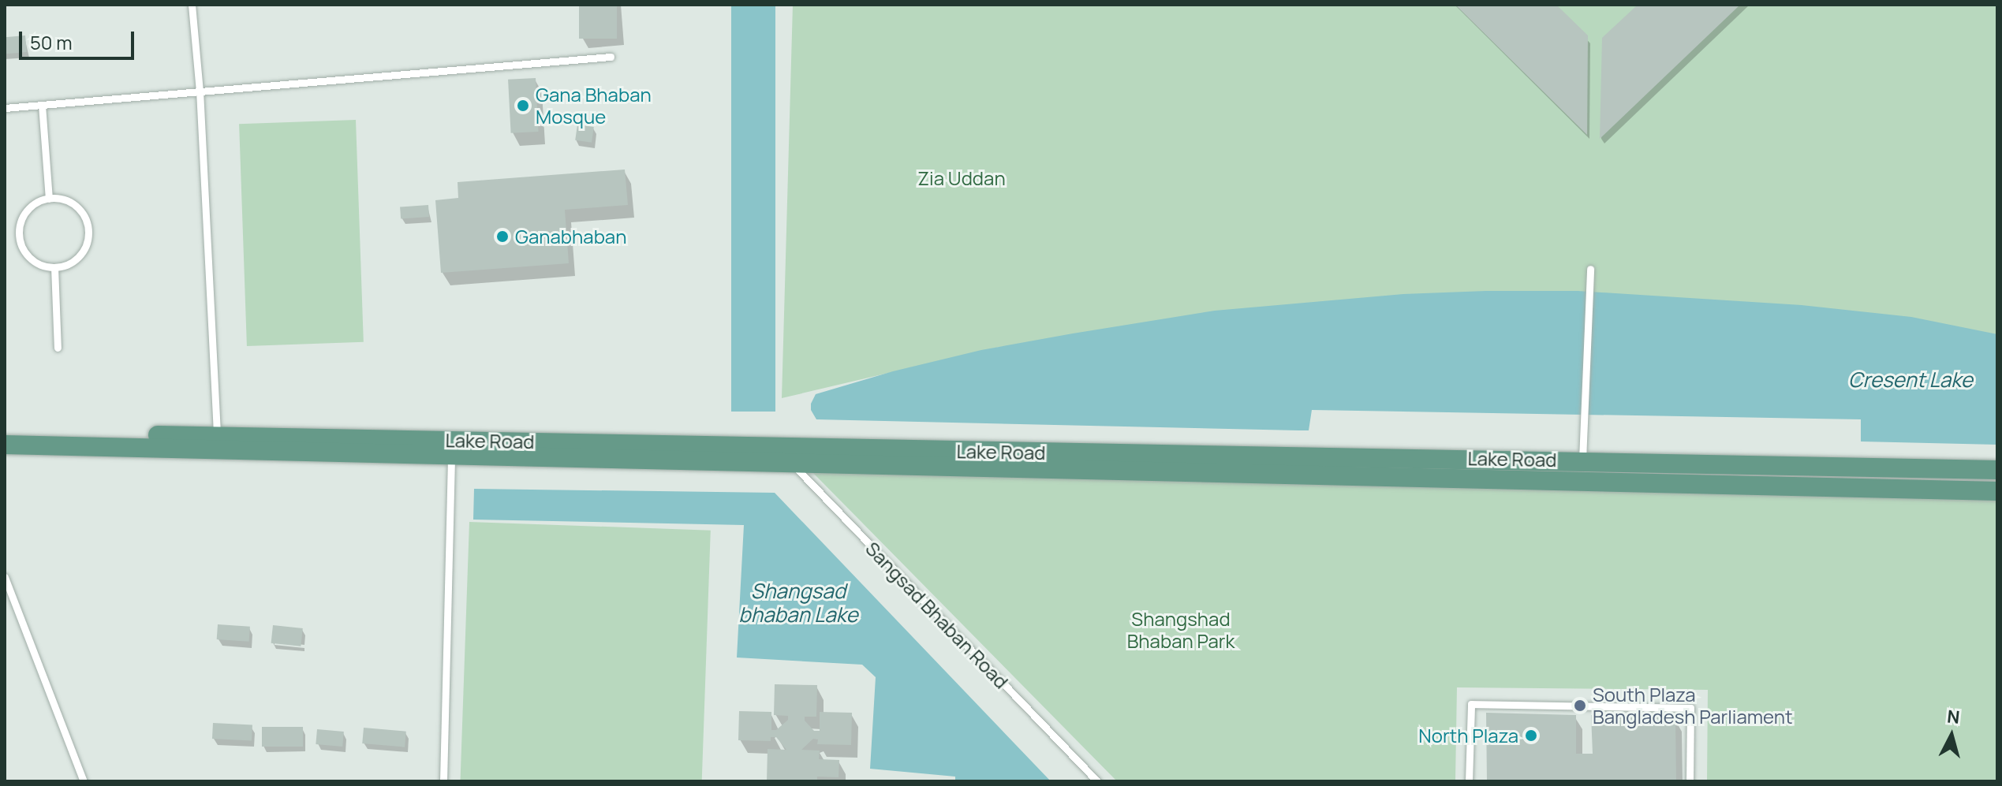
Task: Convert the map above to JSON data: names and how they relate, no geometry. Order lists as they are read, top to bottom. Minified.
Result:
{"streets":{"main road":["Lake Road"],"lane":["Sangsad Bhaban Road"]},"crossings":[["Lake Road","Sangsad Bhaban Road"]],"water":["Cresent Lake","Shangsad bhaban Lake"],"parks":["Zia Uddan","Shangshad Bhaban Park"],"places":["Gana Bhaban Mosque","Ganabhaban","South Plaza Bangladesh Parliament","North Plaza"],"scale_bar":"50 m","north":"top"}
